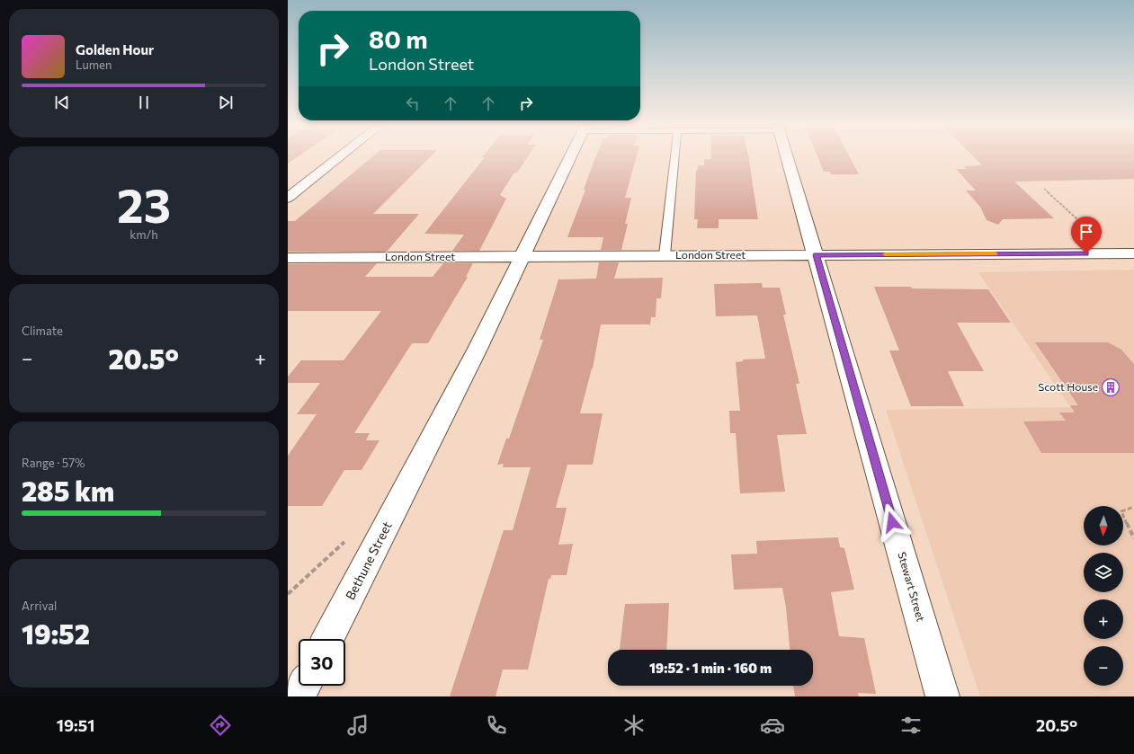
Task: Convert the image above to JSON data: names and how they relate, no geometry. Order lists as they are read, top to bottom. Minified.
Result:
{"streets":{"street":["London Street","Bethune Street","Stewart Street"]},"crossings":[["London Street","Bethune Street"],["London Street","Stewart Street"]],"places":{"building":["Scott House"]},"north":"bottom","page":{"turn":["80 m","London Street"],"song":["Golden Hour","Lumen"],"tile":[["23","km/h"],"Climate",["Range · 57%","285 km"],["Arrival","19:52"]],"heat":["−","20.5°","+"],"map_buttons":["+","−"],"limit":"30","trip":"19:52 · 1 min · 160 m","tabs":["19:51","20.5°"]}}
